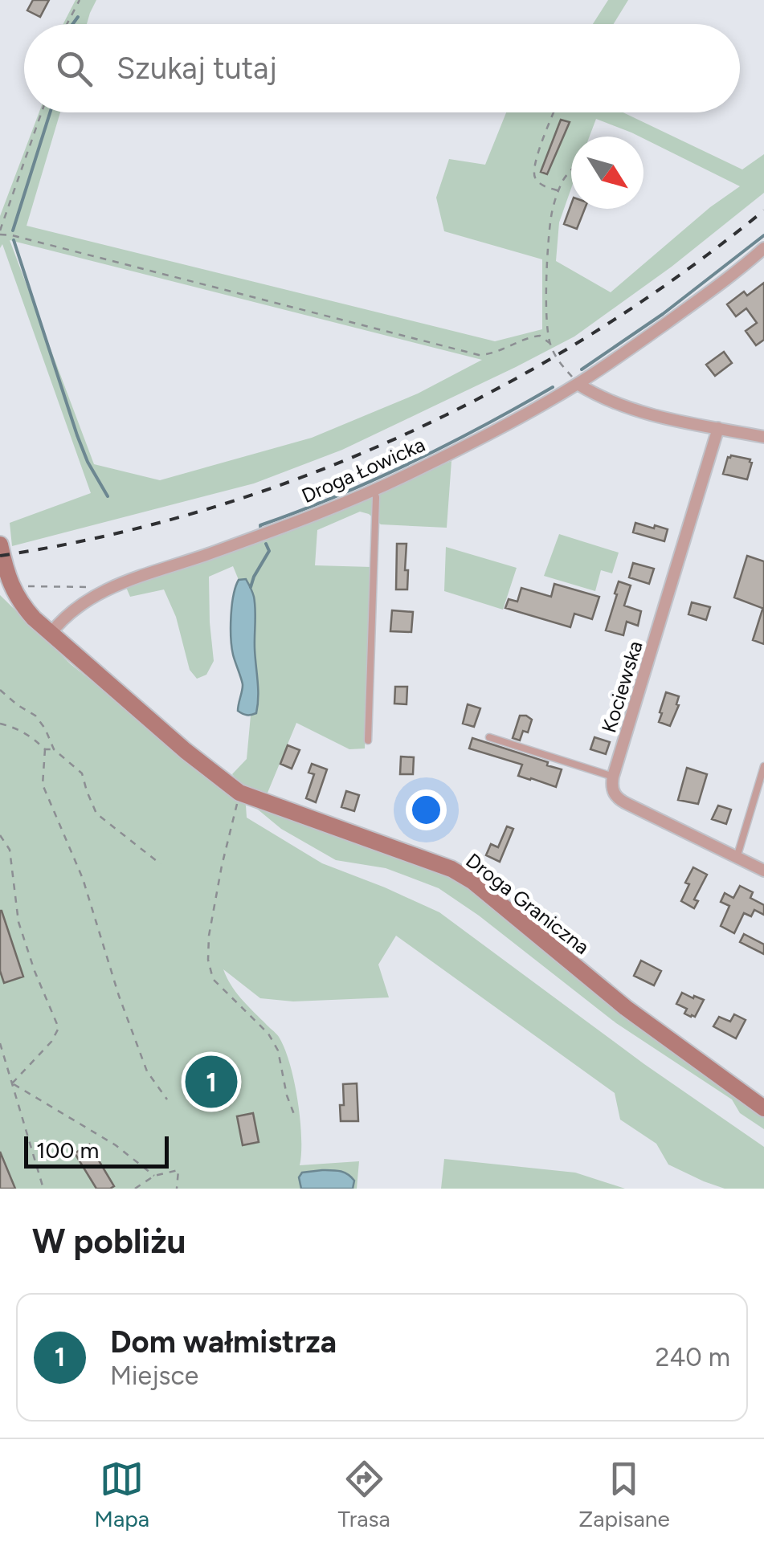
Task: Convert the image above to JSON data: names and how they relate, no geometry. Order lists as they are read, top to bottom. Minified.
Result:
{"streets":{"street":["Droga Łowicka","Kociewska","Droga Graniczna"]},"crossings":[["Droga Łowicka","Droga Graniczna"]],"scale_bar":"100 m","north":"bottom right","page":{"search":"Szukaj tutaj","pins":"1","scale":"100 m","heading":"W pobliżu","list":[{"mark":"1","name":"Dom wałmistrza","note":"Miejsce","value":"240 m"}],"nav":["Mapa","Trasa","Zapisane"]}}
